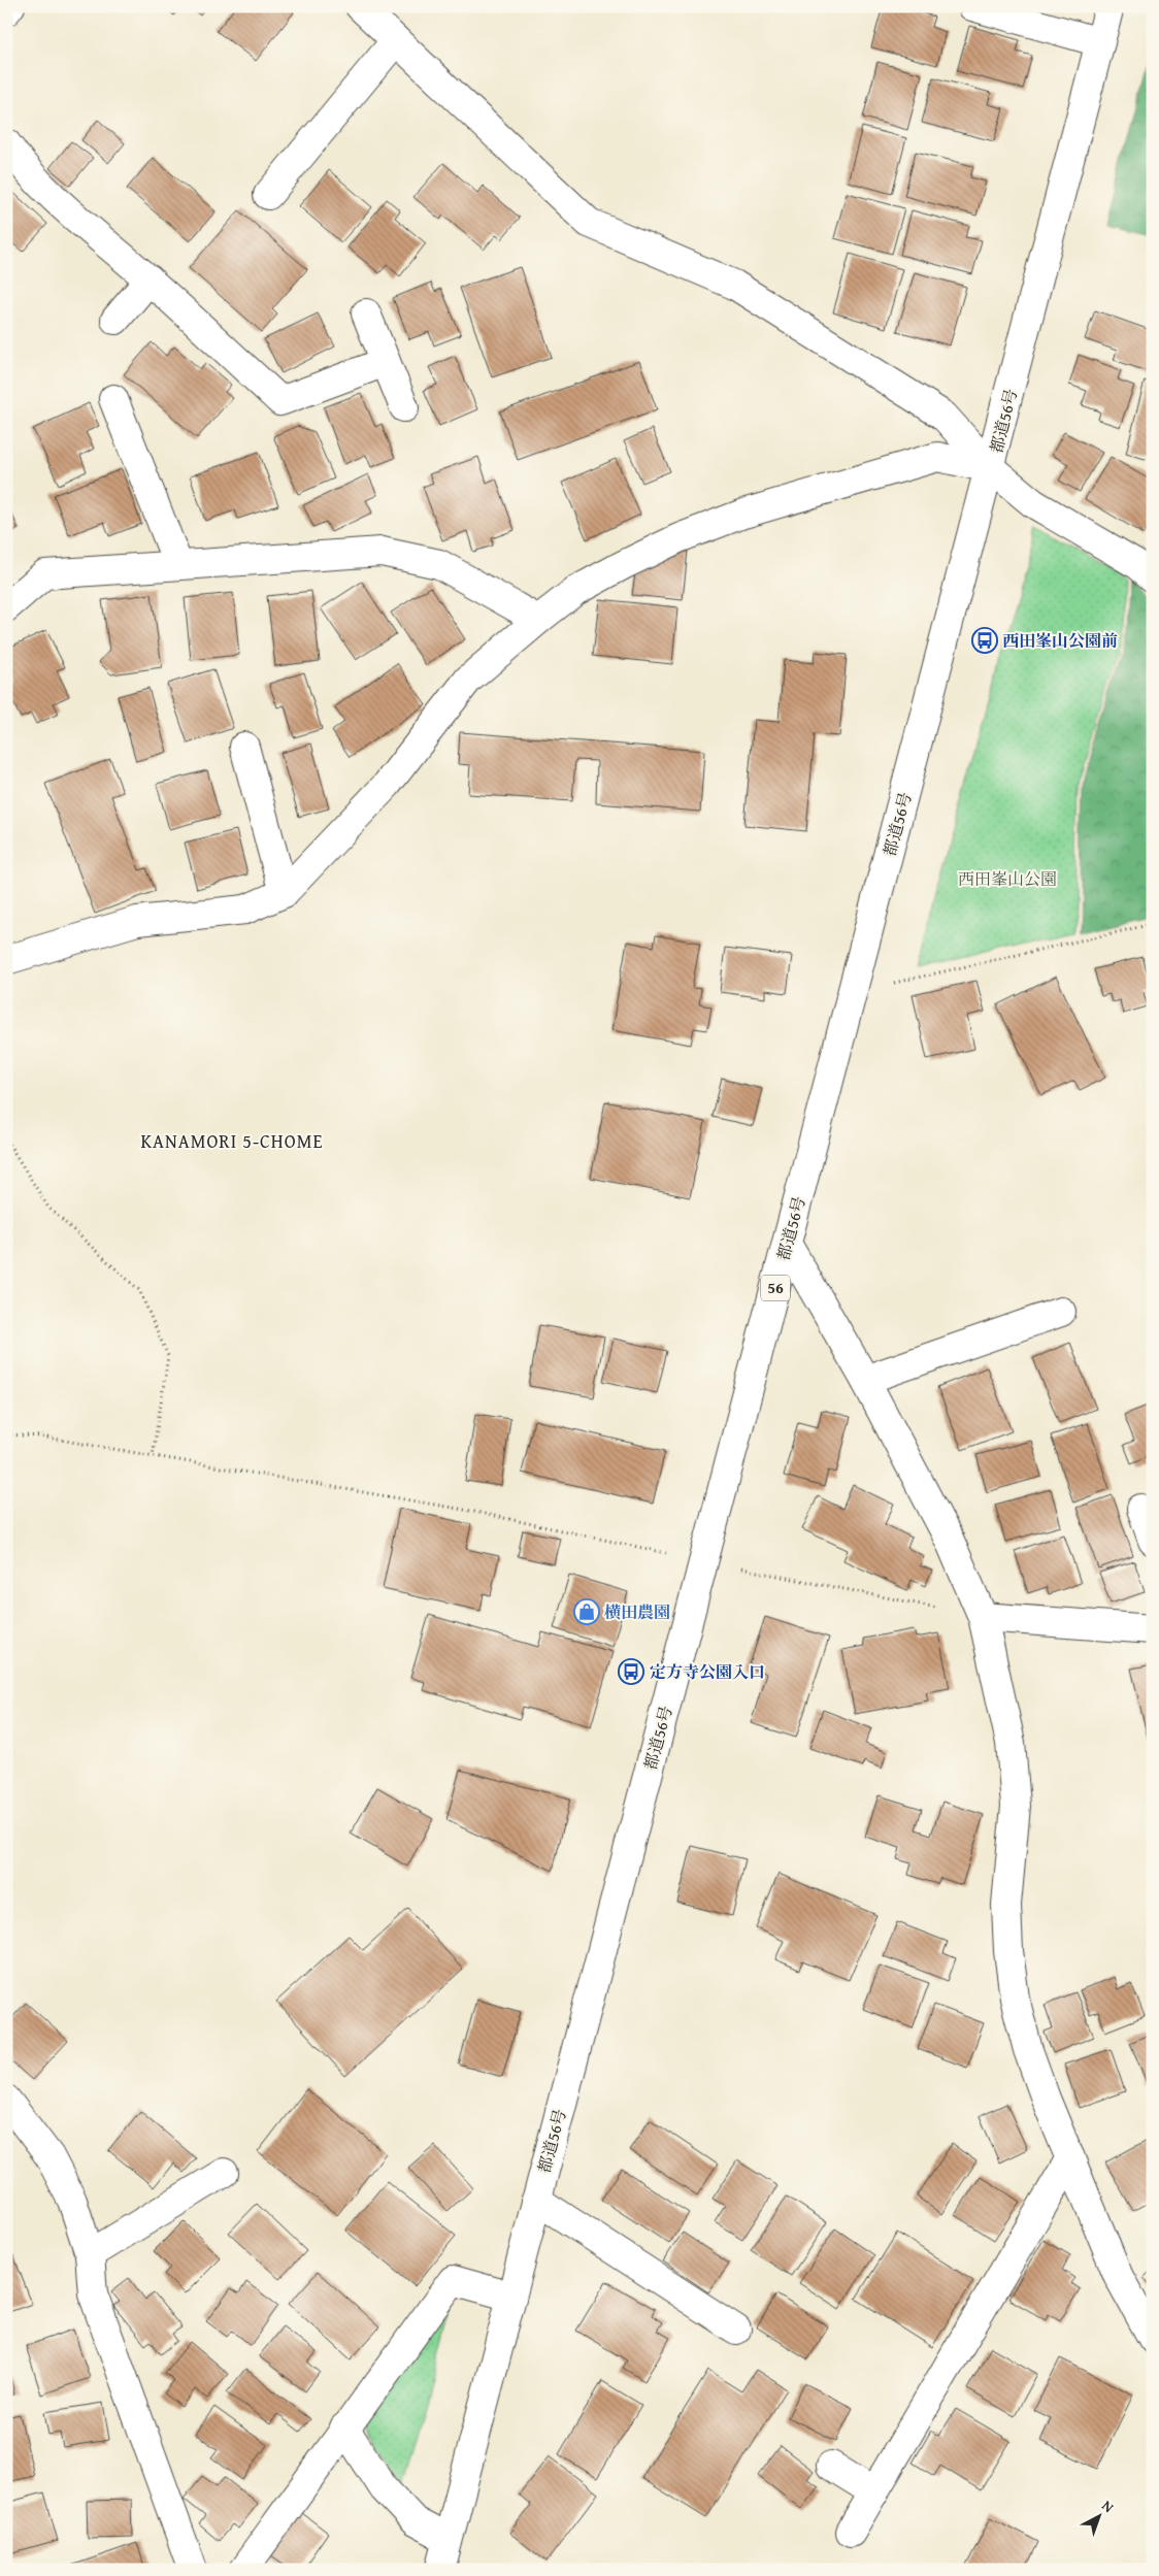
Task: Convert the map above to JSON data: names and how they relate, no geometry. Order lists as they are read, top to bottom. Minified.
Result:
{"streets":{"street":["都道56号","56"]},"districts":["KANAMORI 5-CHOME"],"parks":["西田峯山公園"],"places":{"bus stop":["西田峯山公園前","定方寺公園入口"],"shop":["横田農園"]},"north":"top right"}
